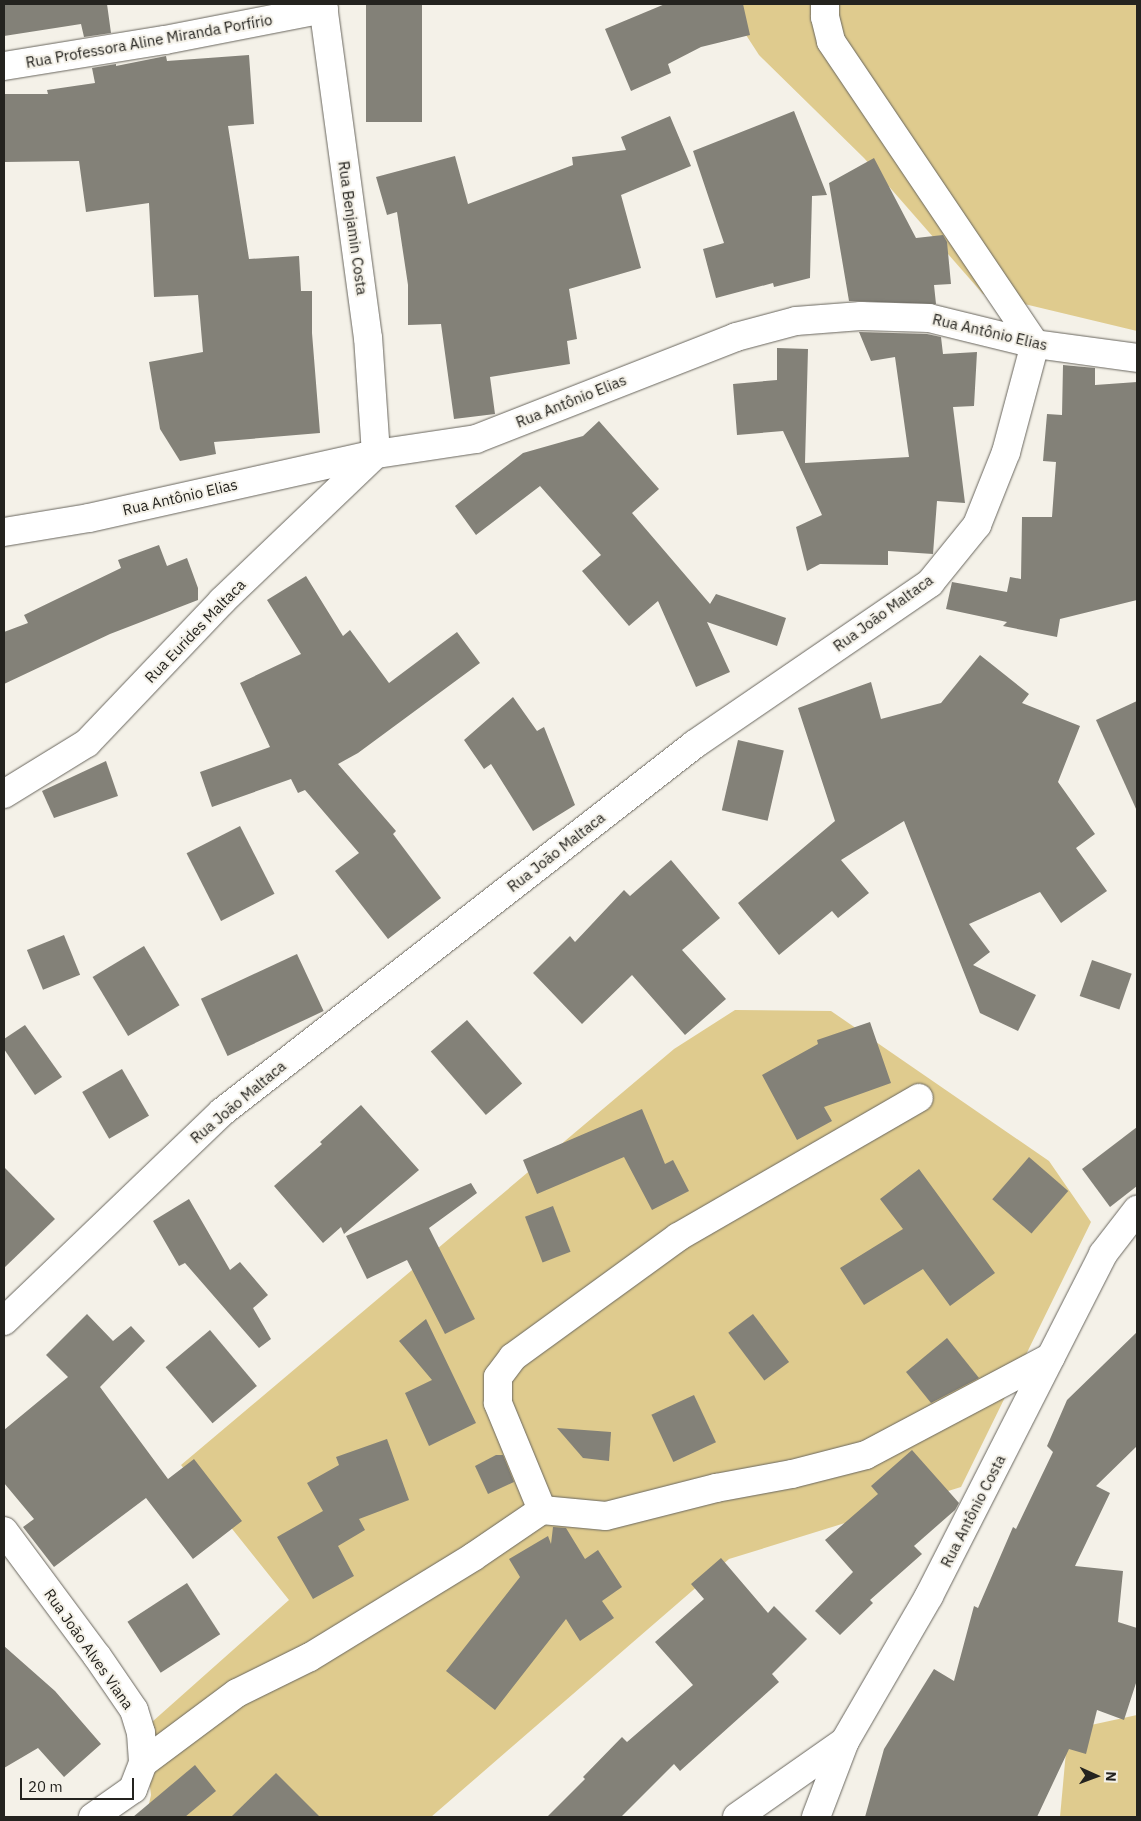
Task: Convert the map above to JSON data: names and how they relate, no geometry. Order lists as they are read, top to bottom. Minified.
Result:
{"streets":{"street":["Rua Professora Aline Miranda Porfírio","Rua Benjamin Costa","Rua Antônio Elias","Rua João Maltaca","Rua Eurides Maltaca","Rua Antônio Costa","Rua João Alves Viana"]},"crossings":[["Rua Professora Aline Miranda Porfírio","Rua Benjamin Costa"],["Rua Benjamin Costa","Rua Antônio Elias"],["Rua Benjamin Costa","Rua Eurides Maltaca"],["Rua Antônio Elias","Rua João Maltaca"],["Rua Antônio Elias","Rua Eurides Maltaca"]],"scale_bar":"20 m","north":"right"}
